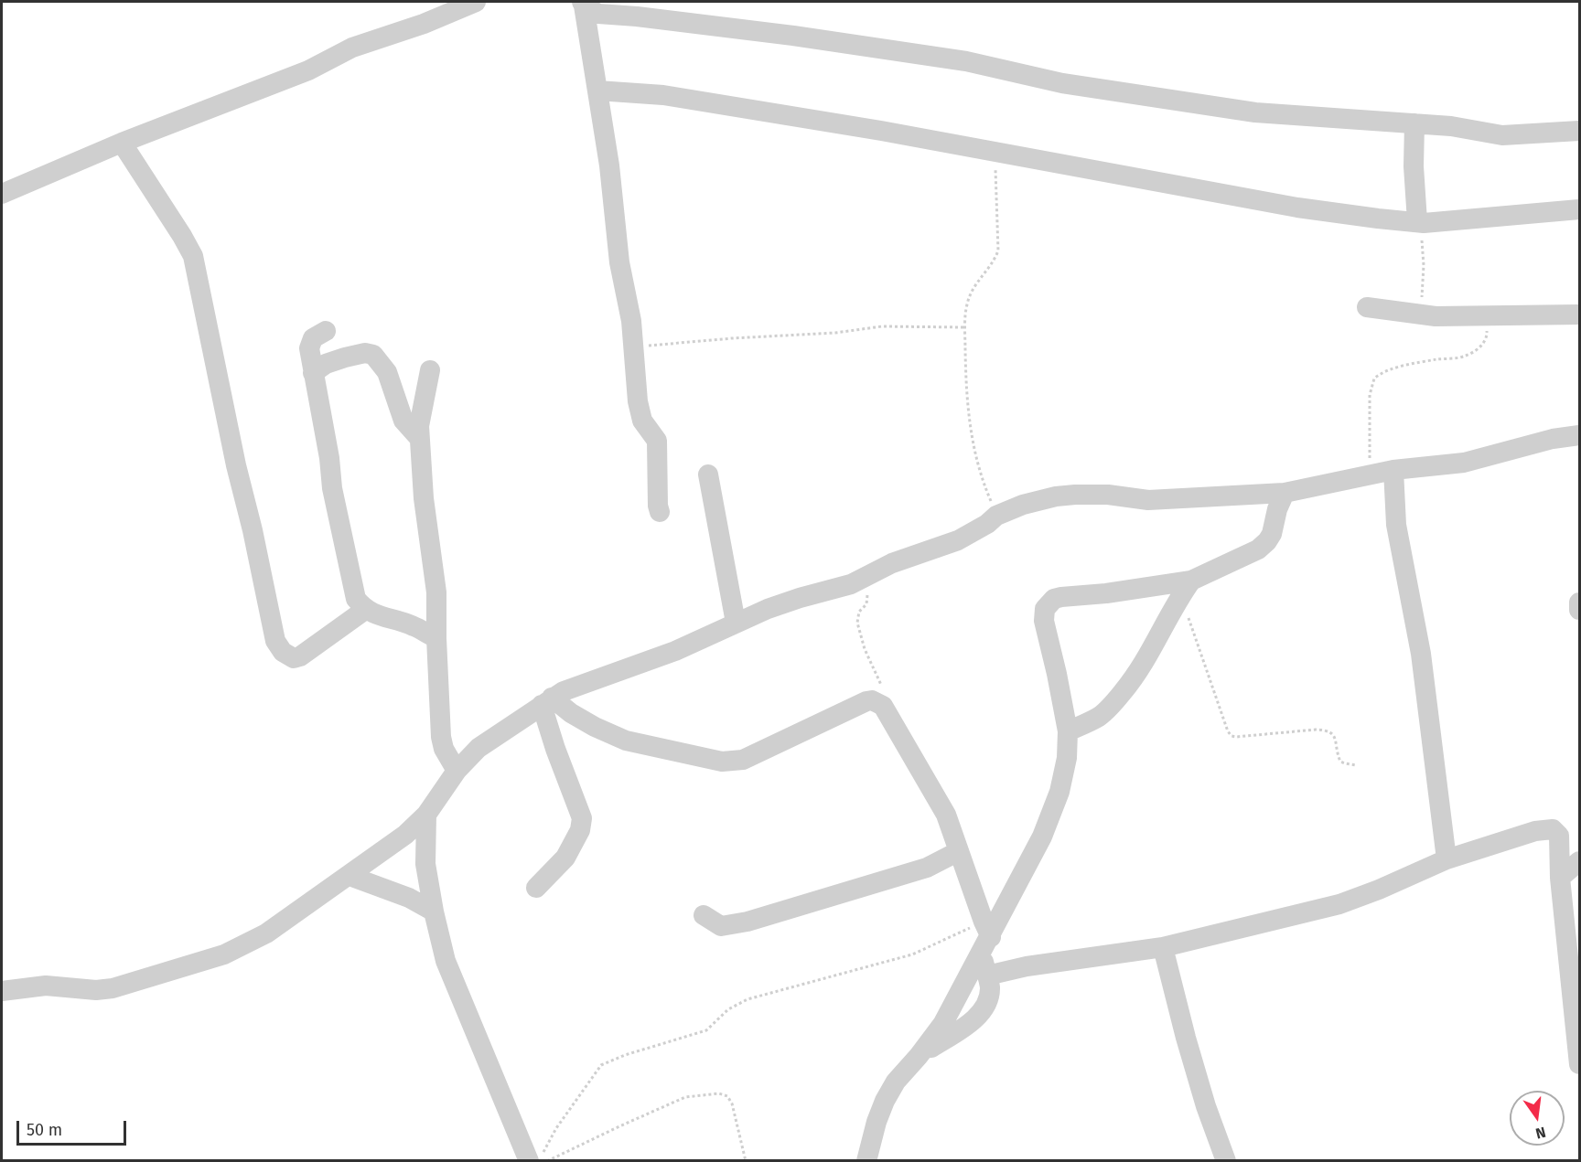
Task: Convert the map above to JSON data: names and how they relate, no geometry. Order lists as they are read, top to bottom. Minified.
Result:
{"scale_bar":"50 m","north":"bottom"}
